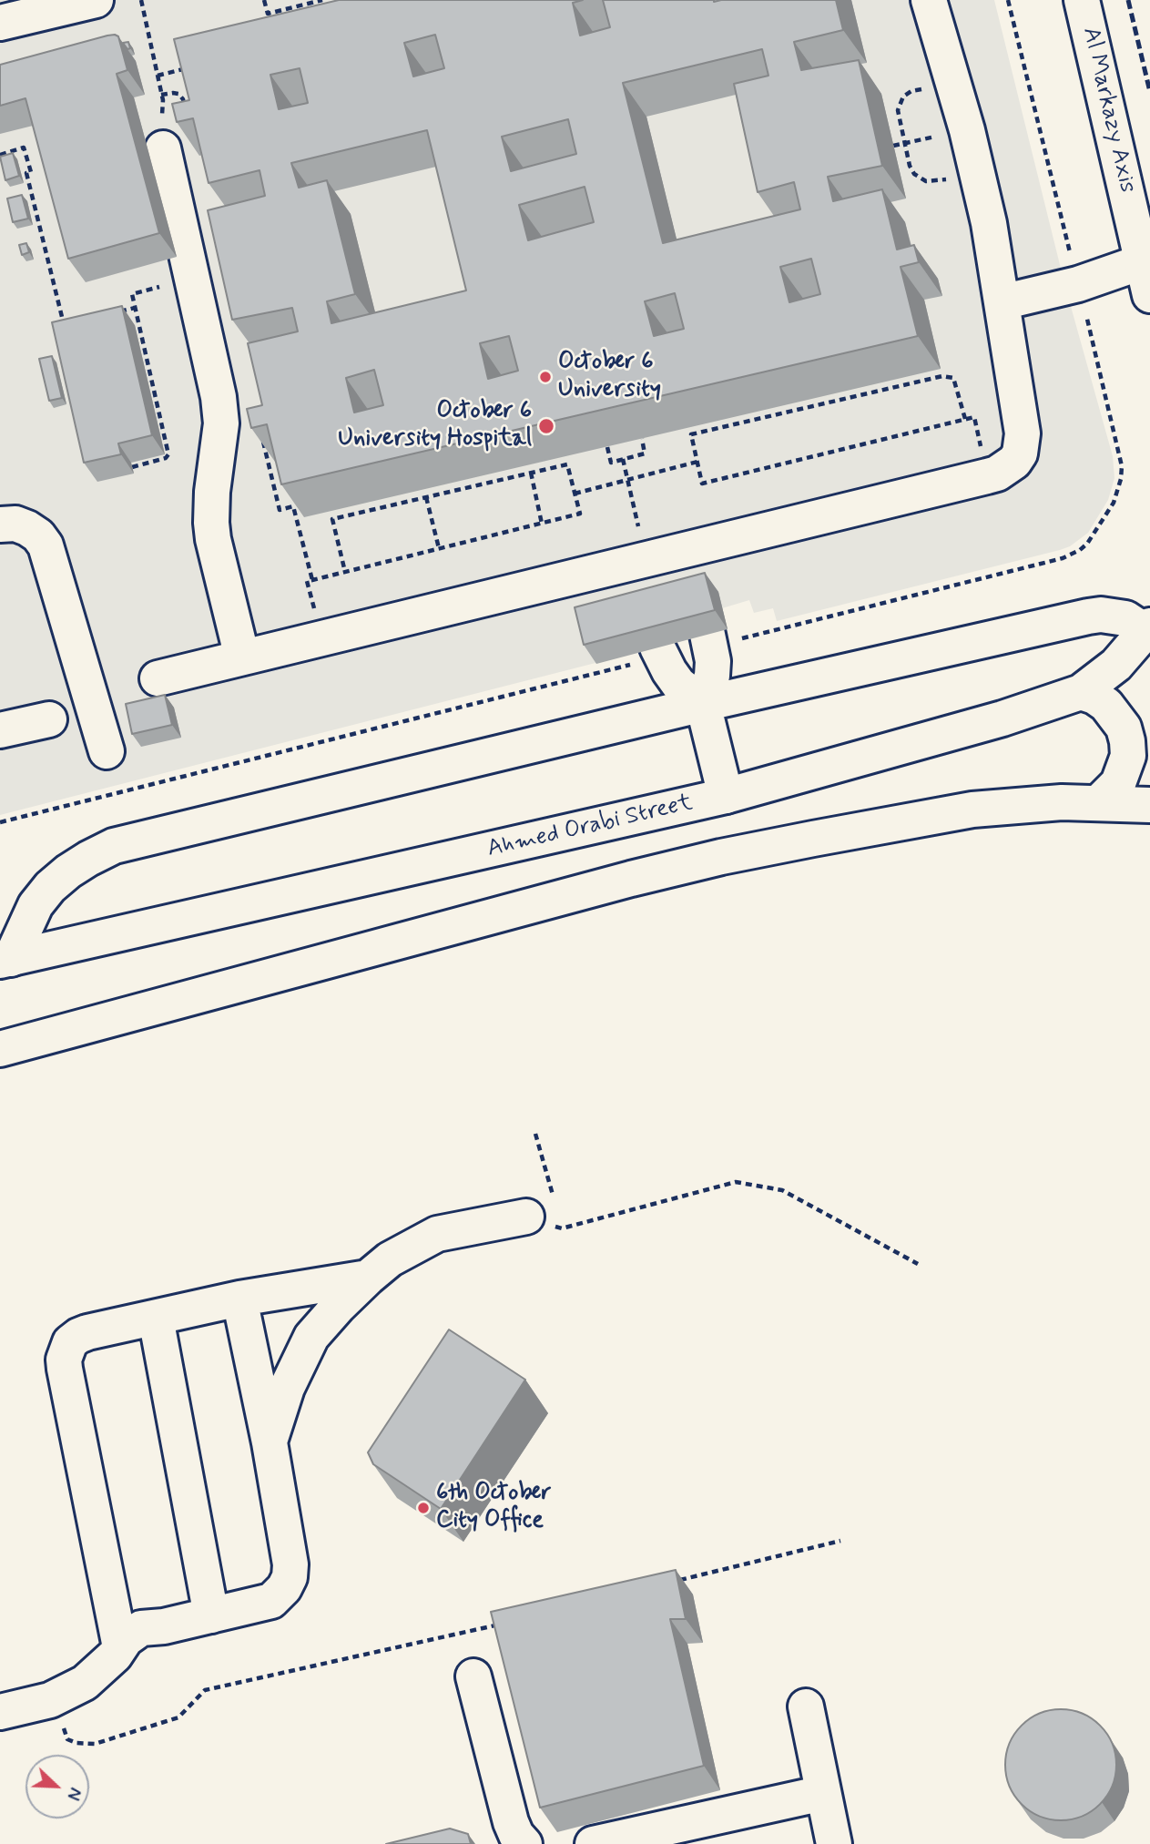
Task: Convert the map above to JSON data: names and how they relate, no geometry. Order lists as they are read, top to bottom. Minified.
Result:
{"streets":{"main road":["Al Markazy Axis","Ahmed Orabi Street"]},"places":["October 6 University","October 6 University Hospital","6th October City Office"],"north":"bottom right"}
